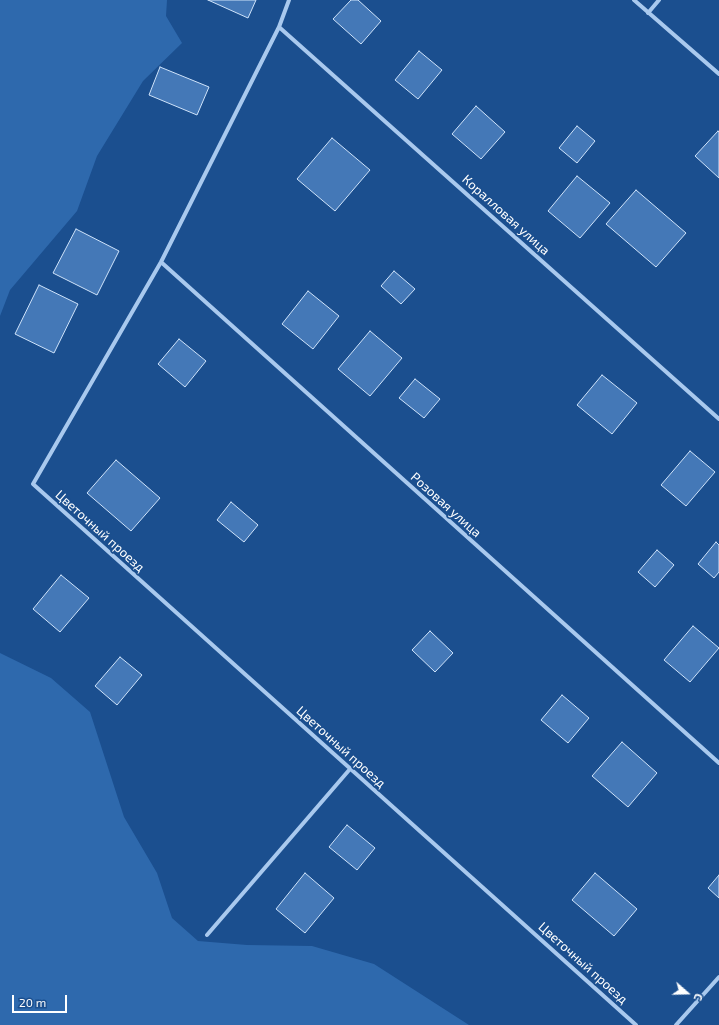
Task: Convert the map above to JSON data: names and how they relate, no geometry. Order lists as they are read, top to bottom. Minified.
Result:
{"streets":{"street":["Коралловая улица","Розовая улица","Цветочный проезд"]},"crossings":[["Розовая улица","Цветочный проезд"]],"scale_bar":"20 m","north":"right"}
